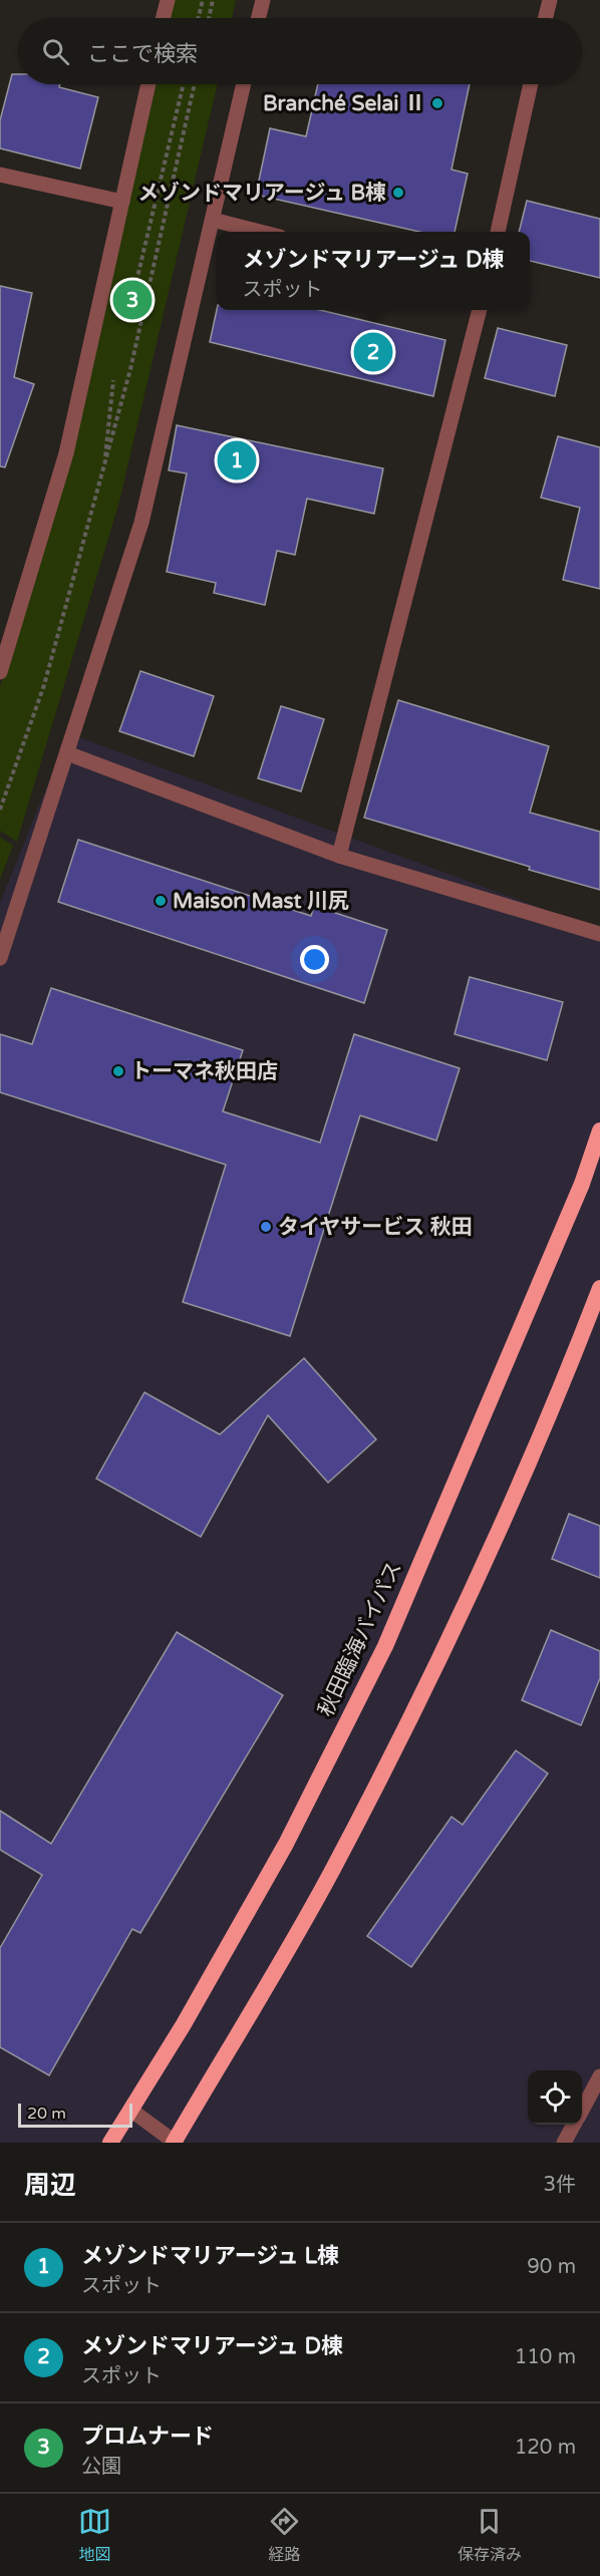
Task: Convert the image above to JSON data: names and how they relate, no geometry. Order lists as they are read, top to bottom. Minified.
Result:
{"streets":{"highway":["秋田臨海バイパス"]},"places":["Branché Selai Ⅱ","メゾンドマリアージュ B棟","Maison Mast 川尻","トーマネ秋田店","タイヤサービス 秋田"],"scale_bar":"20 m","page":{"search":"ここで検索","popup":["メゾンドマリアージュ D棟","スポット"],"pins":["3","2","1"],"scale":"20 m","heading":["周辺","3件"],"list":[{"mark":"1","name":"メゾンドマリアージュ L棟","note":"スポット","value":"90 m"},{"mark":"2","name":"メゾンドマリアージュ D棟","note":"スポット","value":"110 m"},{"mark":"3","name":"プロムナード","note":"公園","value":"120 m"}],"nav":["地図","経路","保存済み"]}}
